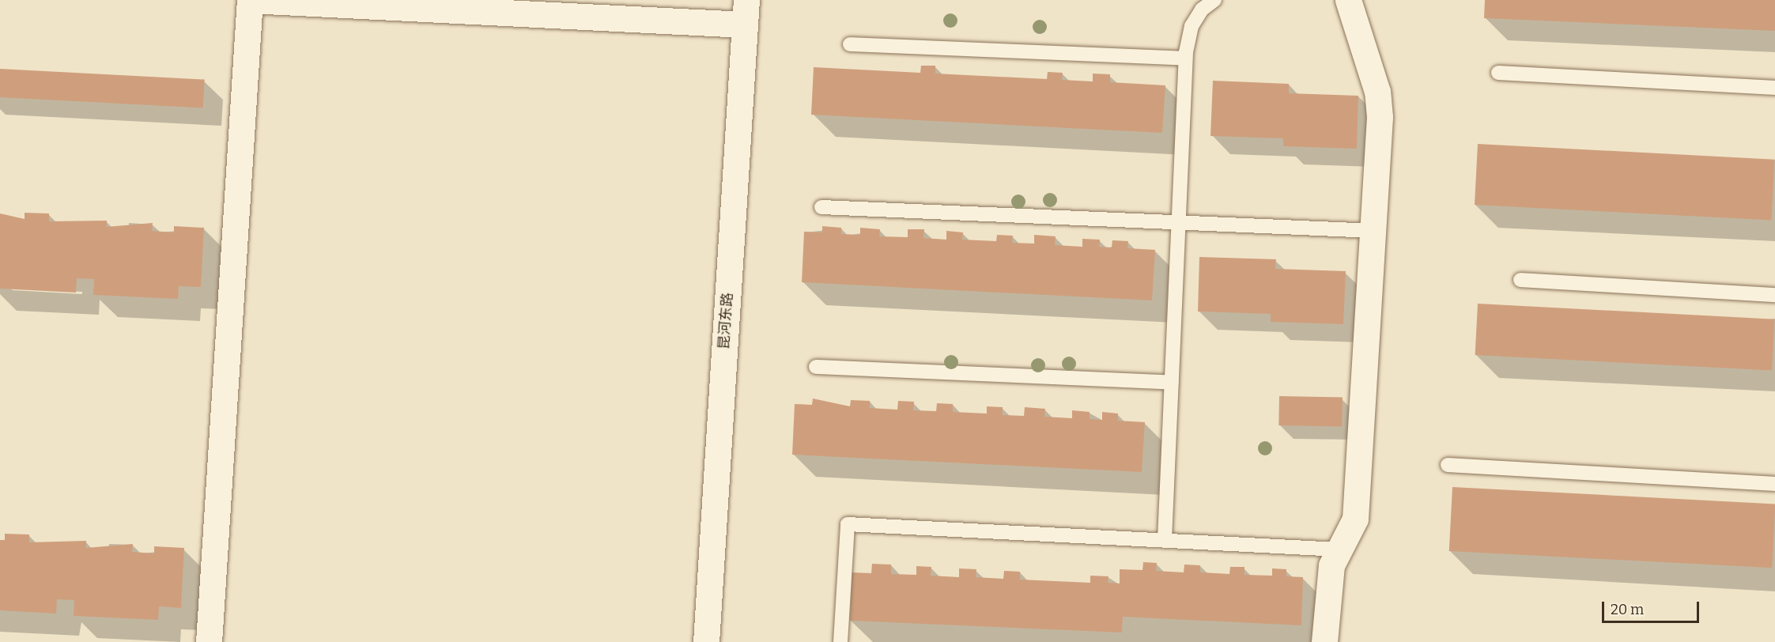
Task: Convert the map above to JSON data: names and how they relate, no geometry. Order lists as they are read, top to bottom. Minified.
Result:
{"streets":{"street":["昆河东路"]},"scale_bar":"20 m"}
